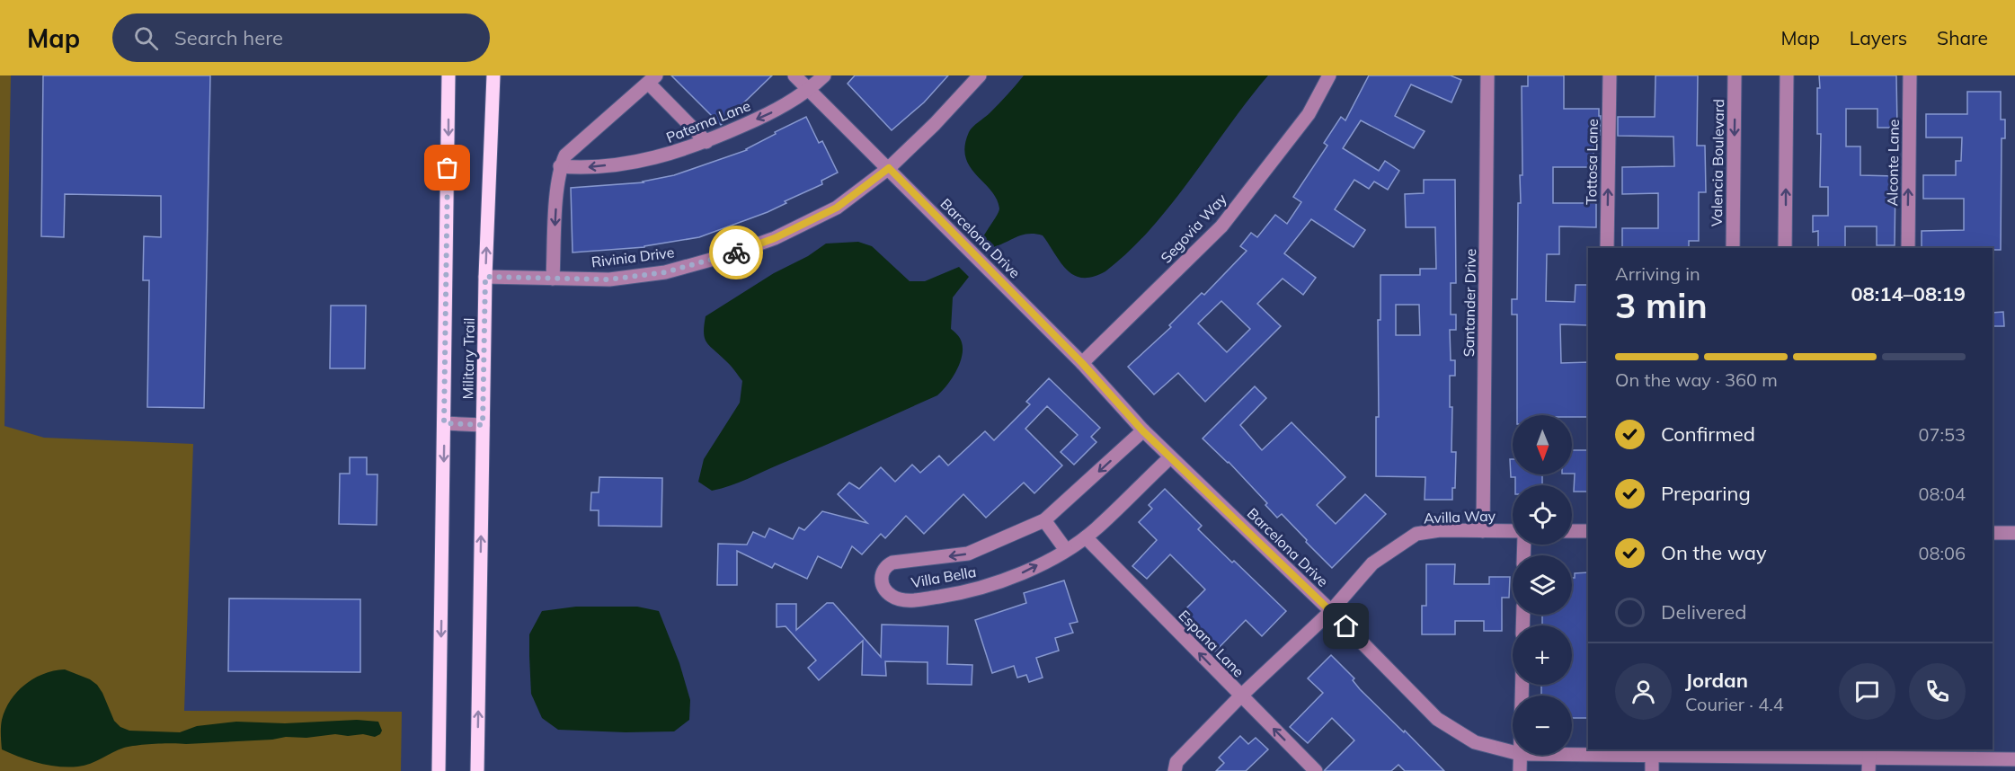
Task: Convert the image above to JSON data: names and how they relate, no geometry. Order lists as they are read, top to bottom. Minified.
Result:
{"streets":{"main road":["Military Trail"],"street":["Paterna Lane","Tottosa Lane","Valencia Boulevard","Alconte Lane","Segovia Way","Barcelona Drive","Rivinia Drive","Santander Drive","Avilla Way","Villa Bella","Espana Lane"]},"crossings":[["Paterna Lane","Barcelona Drive"],["Segovia Way","Barcelona Drive"],["Barcelona Drive","Rivinia Drive"],["Barcelona Drive","Avilla Way"],["Barcelona Drive","Villa Bella"],["Rivinia Drive","Military Trail"],["Santander Drive","Avilla Way"],["Avilla Way","Espana Lane"],["Villa Bella","Espana Lane"]],"one_way":["Paterna Lane","Tottosa Lane","Alconte Lane","Espana Lane"],"north":"bottom","page":{"header":"Map","search":"Search here","nav":["Map","Layers","Share"],"heading":["3 min","Arriving in","08:14–08:19"],"panel":["Jordan","Courier · 4.4"],"bar":"On the way · 360 m","list":[["Confirmed","07:53"],["Preparing","08:04"],["On the way","08:06"],"Delivered"],"map_buttons":["+","−"]}}
